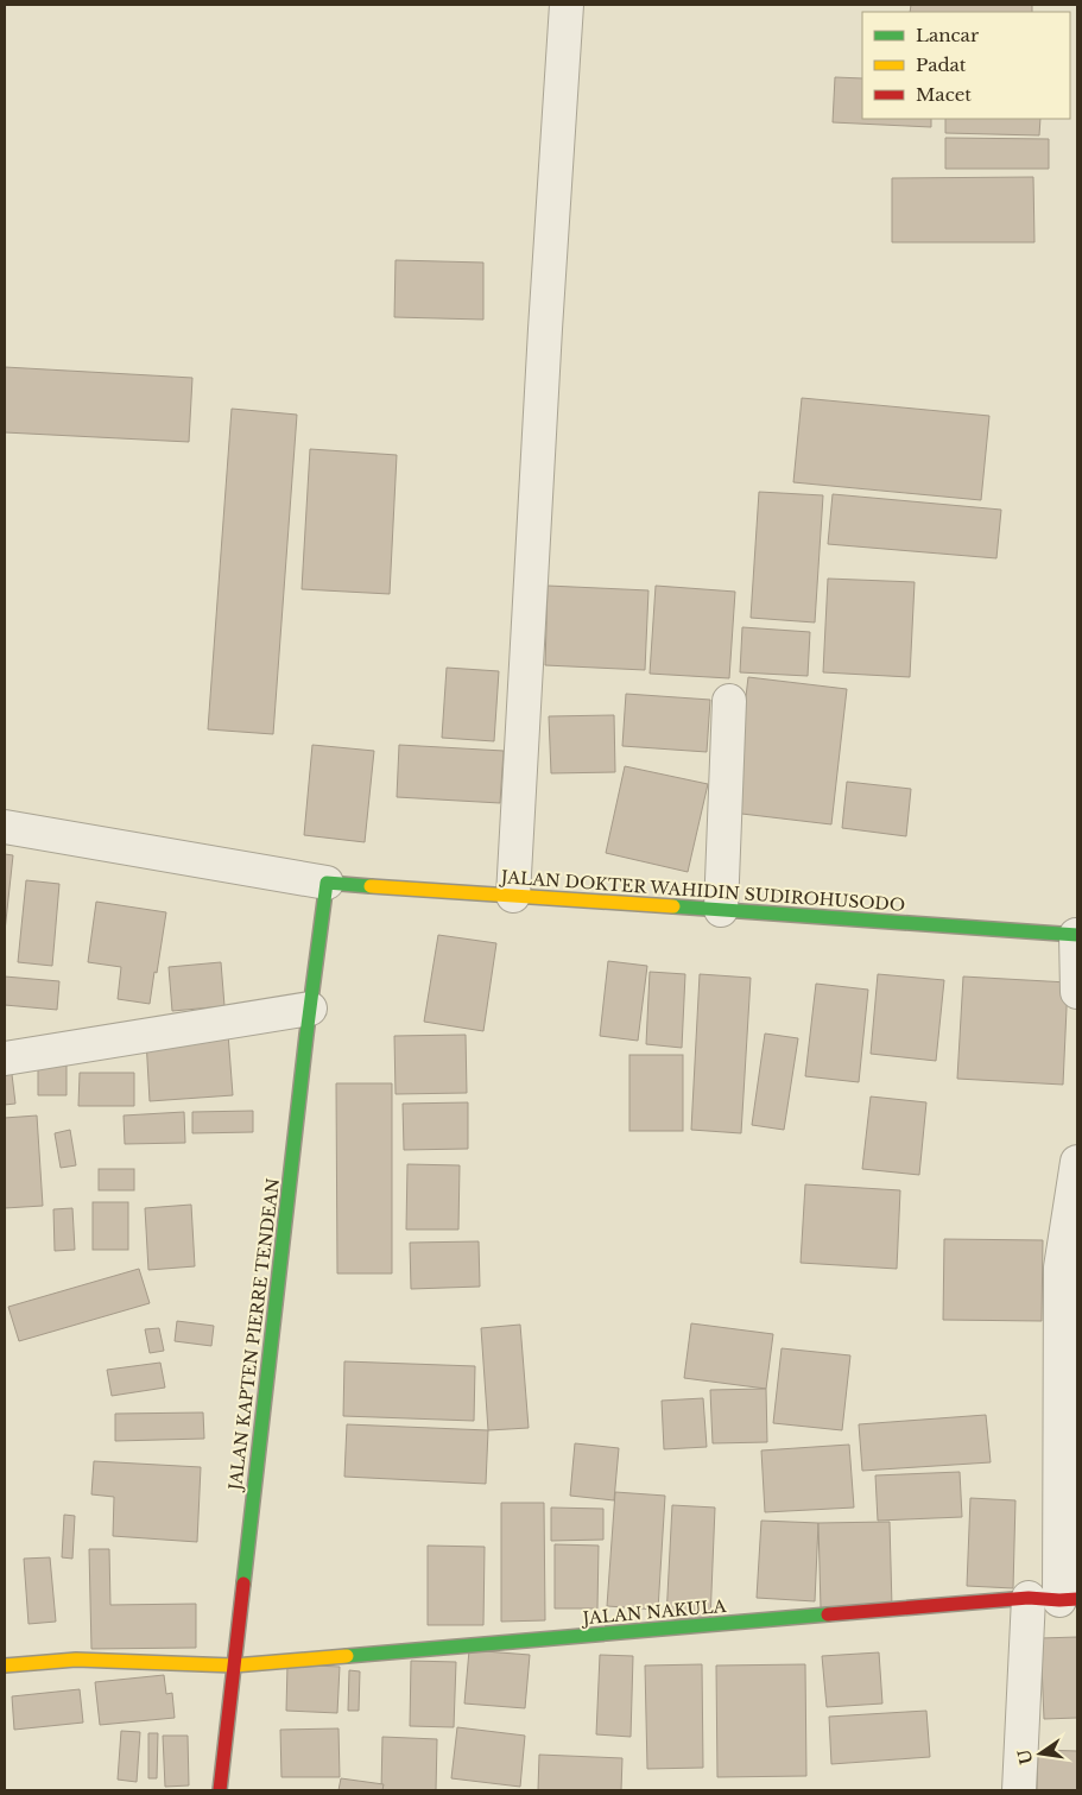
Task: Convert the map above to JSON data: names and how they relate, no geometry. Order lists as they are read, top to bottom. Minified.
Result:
{"streets":{"main road":["JALAN DOKTER WAHIDIN SUDIROHUSODO","JALAN KAPTEN PIERRE TENDEAN","JALAN NAKULA"]},"crossings":[["JALAN DOKTER WAHIDIN SUDIROHUSODO","JALAN KAPTEN PIERRE TENDEAN"],["JALAN KAPTEN PIERRE TENDEAN","JALAN NAKULA"]],"legend":["Lancar","Padat","Macet"],"north":"left"}
